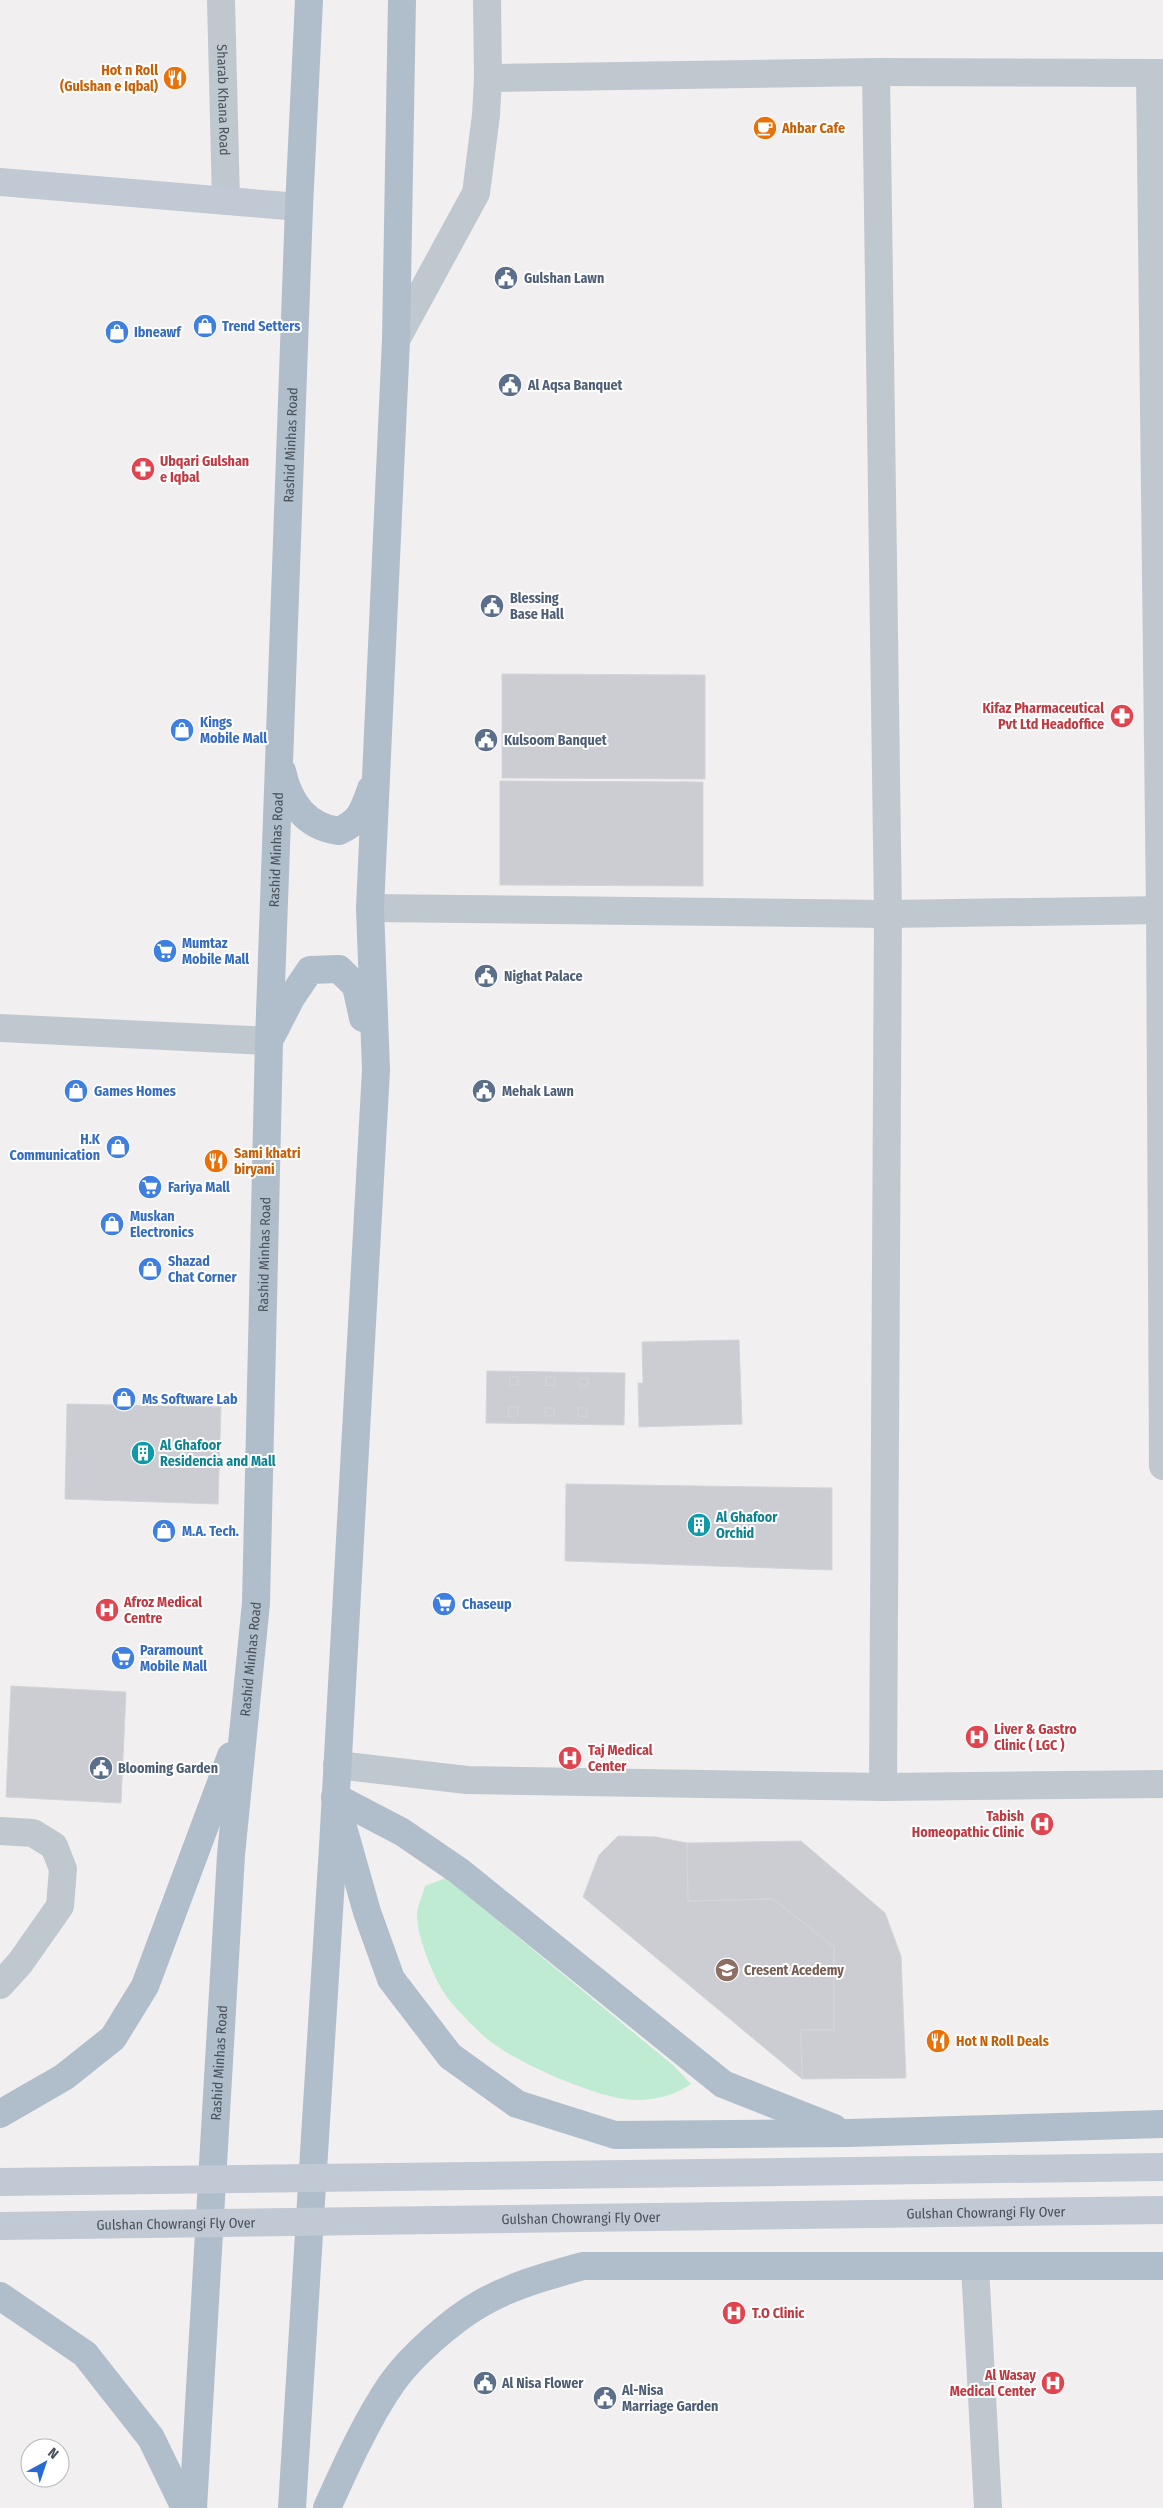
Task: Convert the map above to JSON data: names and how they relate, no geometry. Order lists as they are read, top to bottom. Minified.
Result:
{"streets":{"main road":["Rashid Minhas Road","Gulshan Chowrangi Fly Over"],"street":["Sharab Khana Road"]},"places":{"restaurant":["Hot n Roll (Gulshan e Iqbal)","Sami khatri biryani","Hot N Roll Deals"],"cafe":["Ahbar Cafe"],"public building":["Gulshan Lawn","Al Aqsa Banquet","Blessing Base Hall","Kulsoom Banquet","Nighat Palace","Mehak Lawn","Blooming Garden","Al Nisa Flower","Al-Nisa Marriage Garden"],"shop":["Trend Setters","Ibneawf","Kings Mobile Mall","Games Homes","H.K Communication","Muskan Electronics","Shazad Chat Corner","Ms Software Lab","M.A. Tech."],"pharmacy":["Ubqari Gulshan e Iqbal","Kifaz Pharmaceutical Pvt Ltd Headoffice"],"supermarket":["Mumtaz Mobile Mall","Fariya Mall","Chaseup","Paramount Mobile Mall"],"building":["Al Ghafoor Residencia and Mall","Al Ghafoor Orchid"],"hospital":["Afroz Medical Centre","Liver & Gastro Clinic ( LGC )","Taj Medical Center","Tabish Homeopathic Clinic","T.O Clinic","Al Wasay Medical Center"],"school or university":["Cresent Acedemy"]},"north":"top right"}
